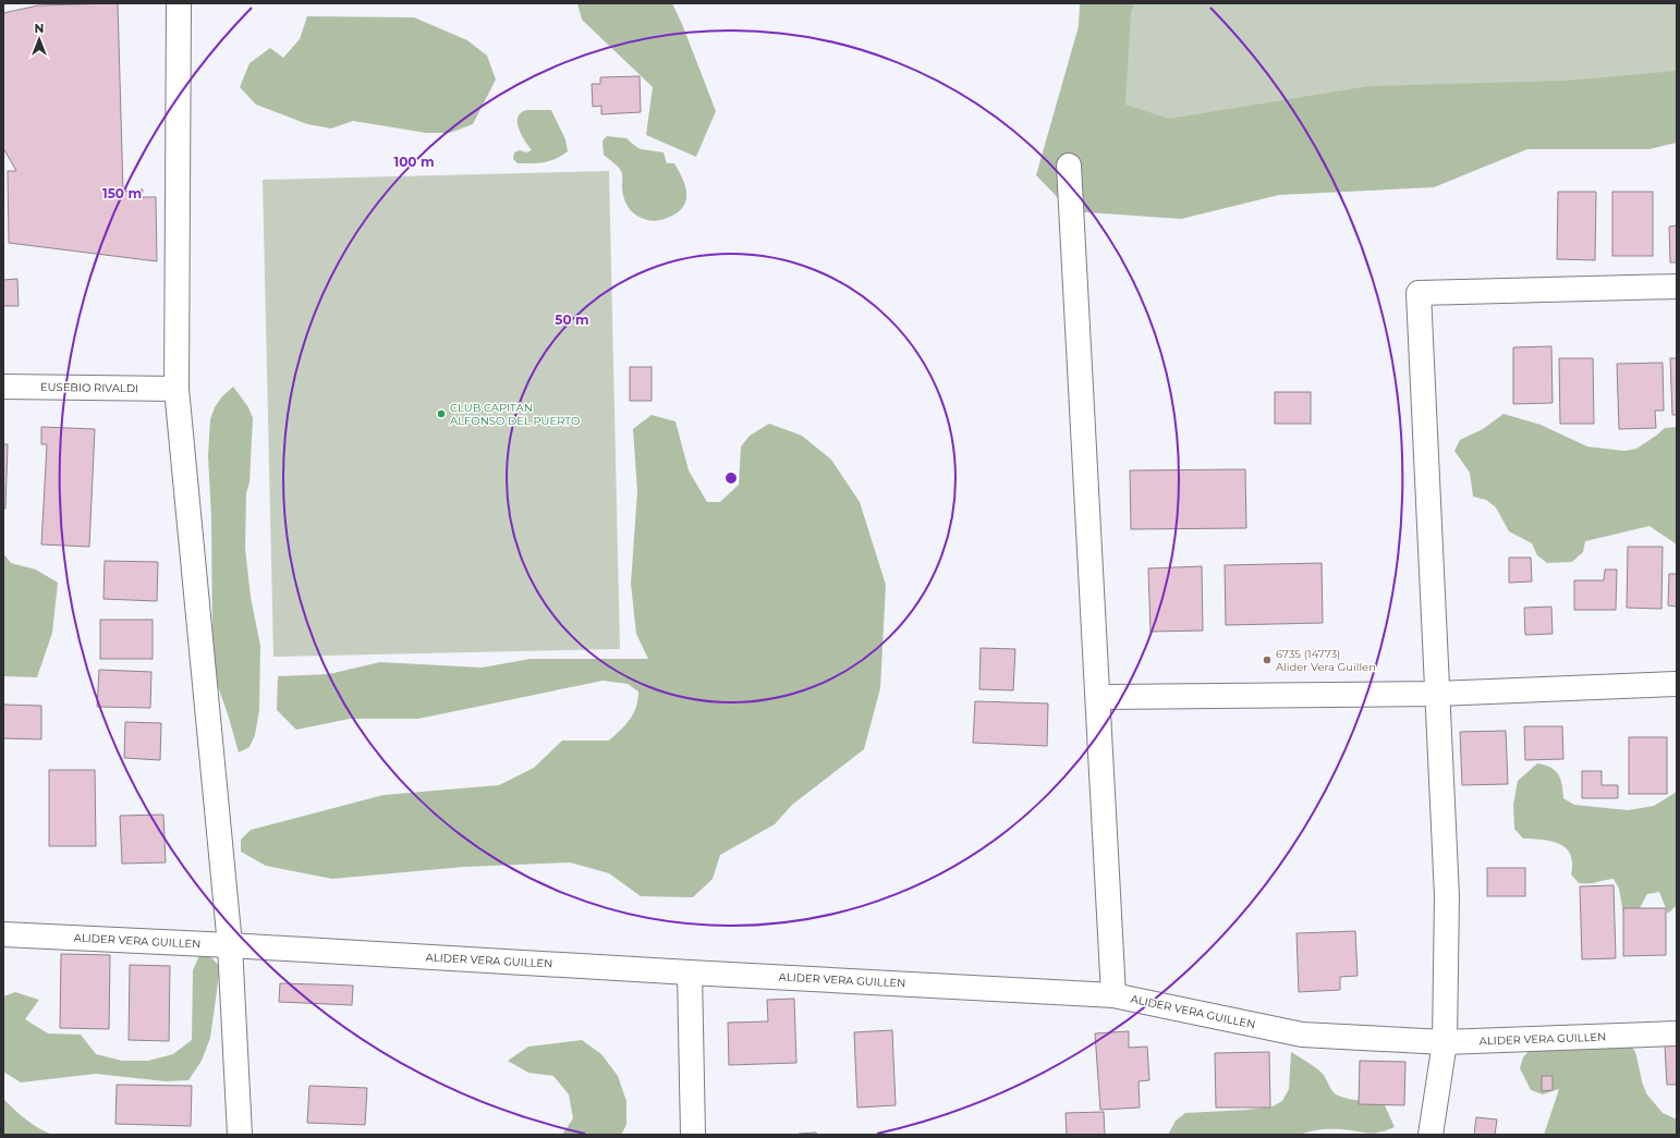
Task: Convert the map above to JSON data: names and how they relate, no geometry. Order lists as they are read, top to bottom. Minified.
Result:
{"streets":{"street":["EUSEBIO RIVALDI","ALIDER VERA GUILLEN"]},"places":["CLUB CAPITAN ALFONSO DEL PUERTO","6735 (14773) Alider Vera Guillen"],"north":"top","rings":["100 m","150 m","50 m"]}
